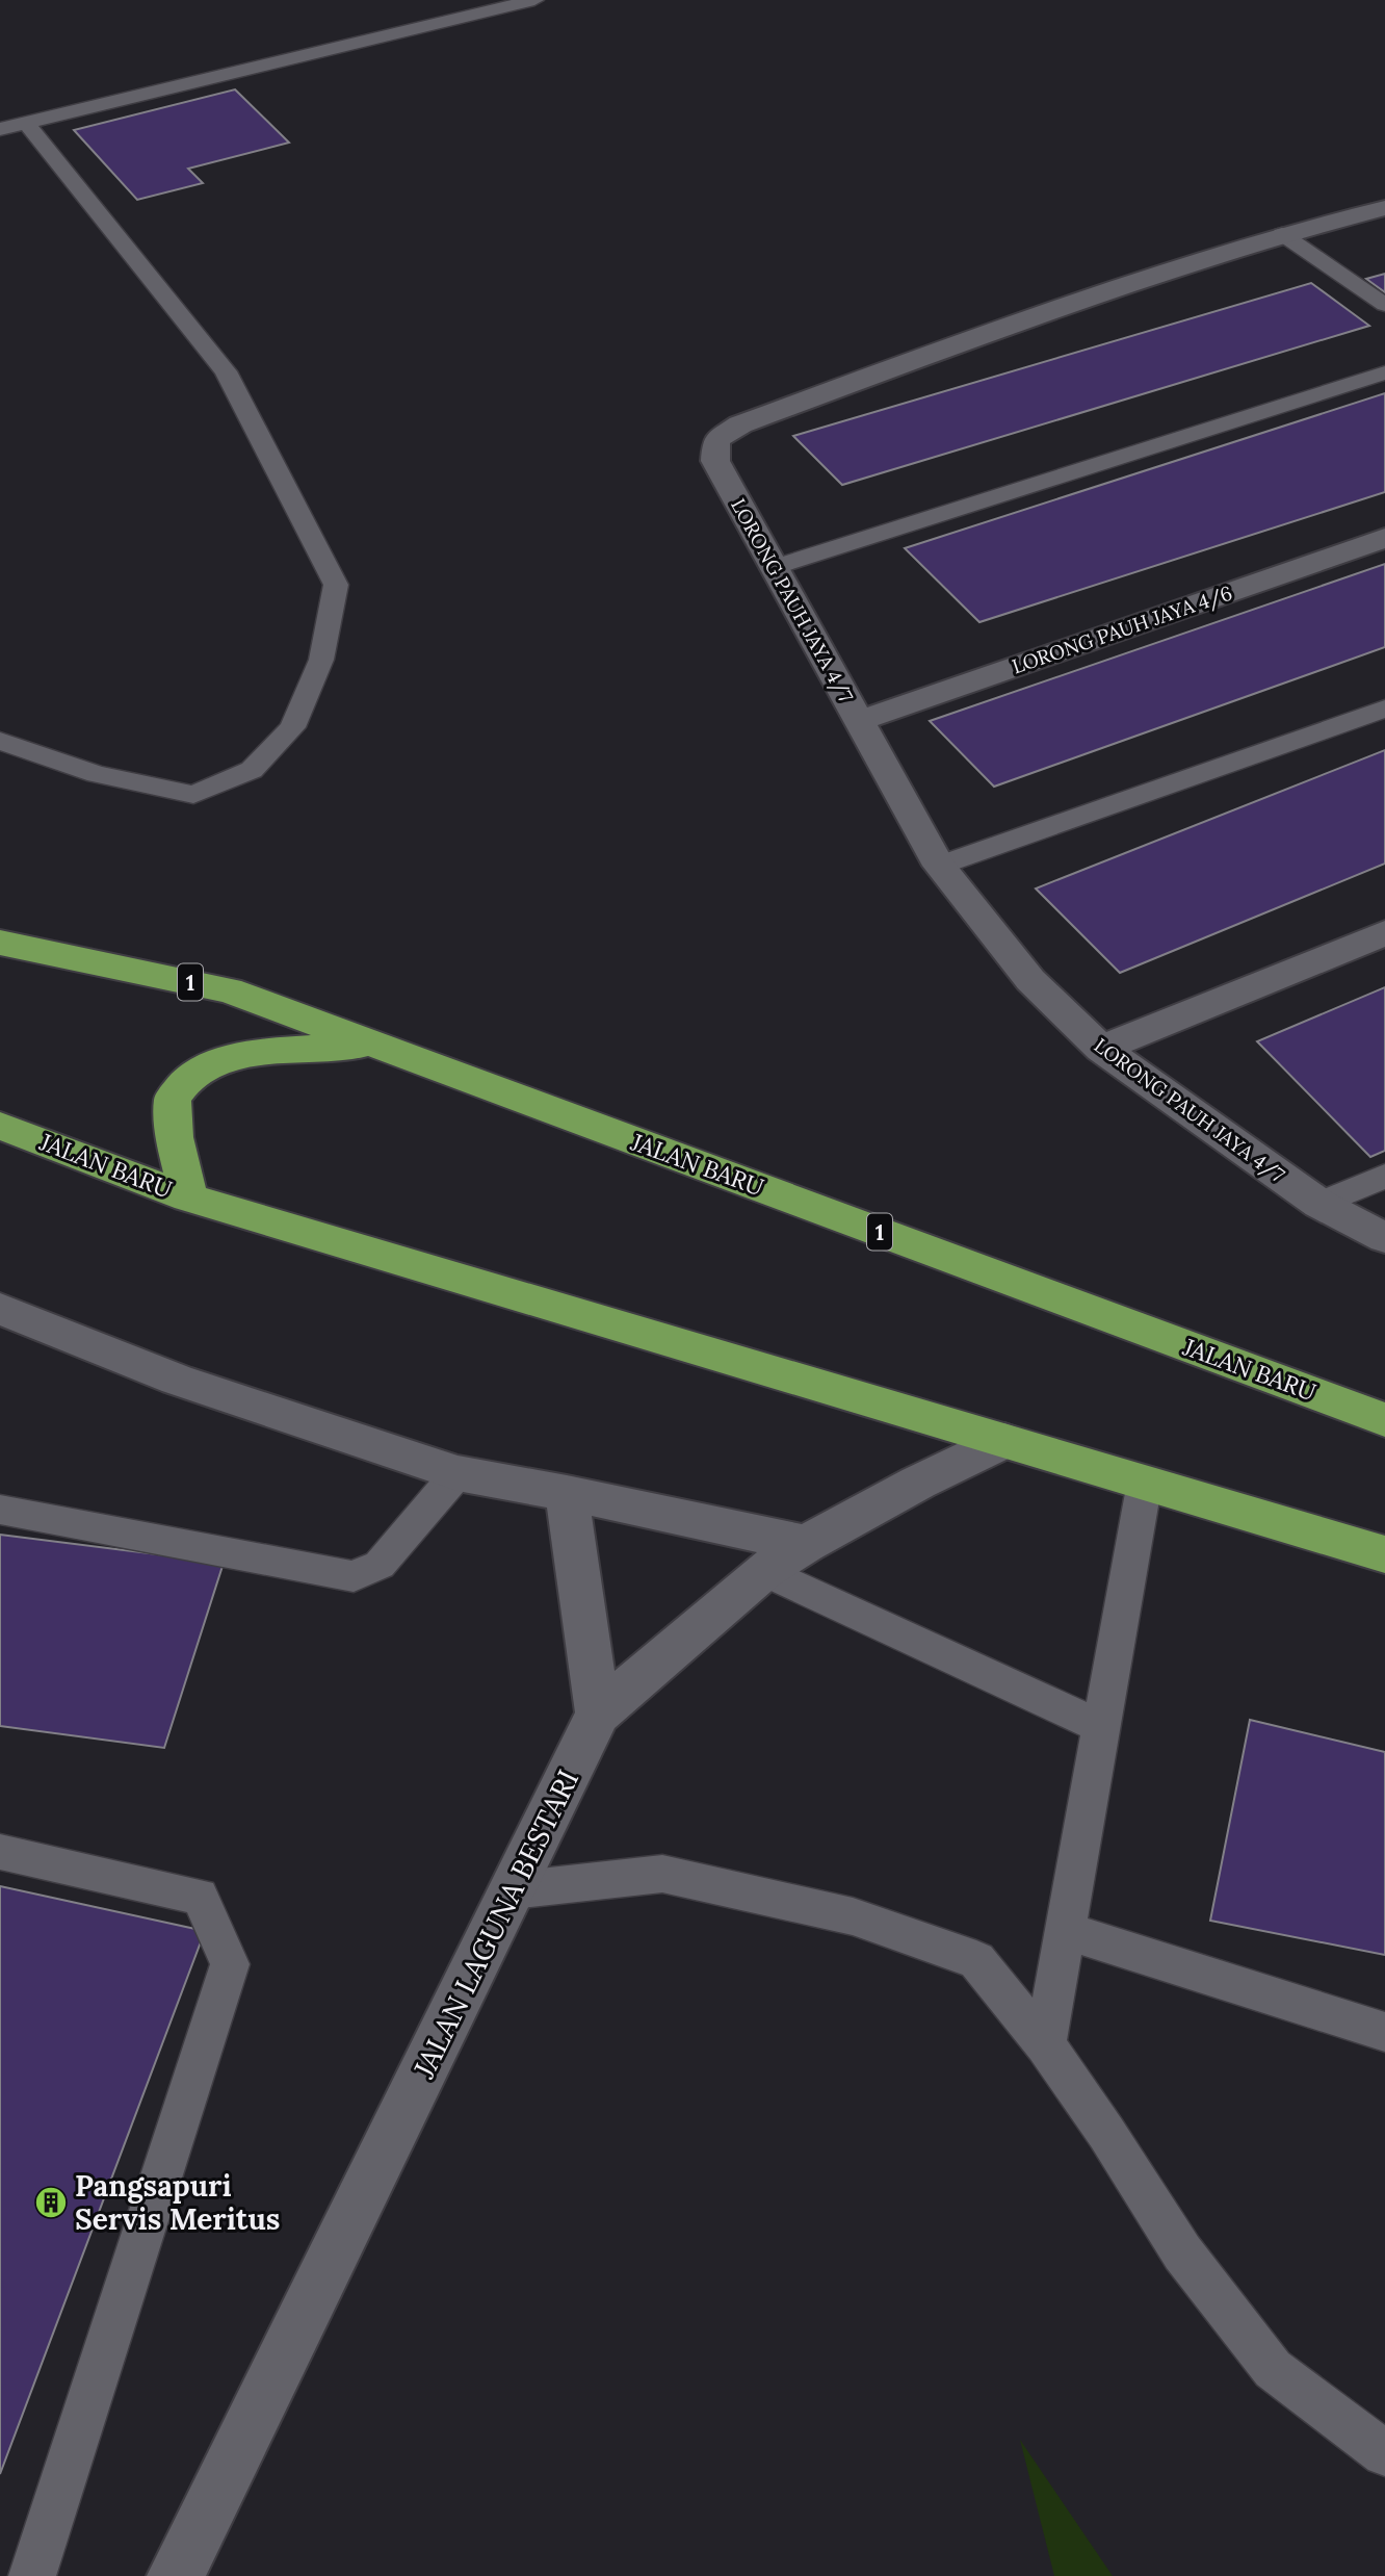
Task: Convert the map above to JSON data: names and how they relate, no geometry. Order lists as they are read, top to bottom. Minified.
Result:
{"streets":{"highway":["1","JALAN BARU"],"street":["LORONG PAUH JAYA 4/7","LORONG PAUH JAYA 4/6","JALAN LAGUNA BESTARI"]},"crossings":[["LORONG PAUH JAYA 4/7","LORONG PAUH JAYA 4/6"],["JALAN BARU","JALAN LAGUNA BESTARI"]],"places":{"building":["Pangsapuri Servis Meritus"]}}
